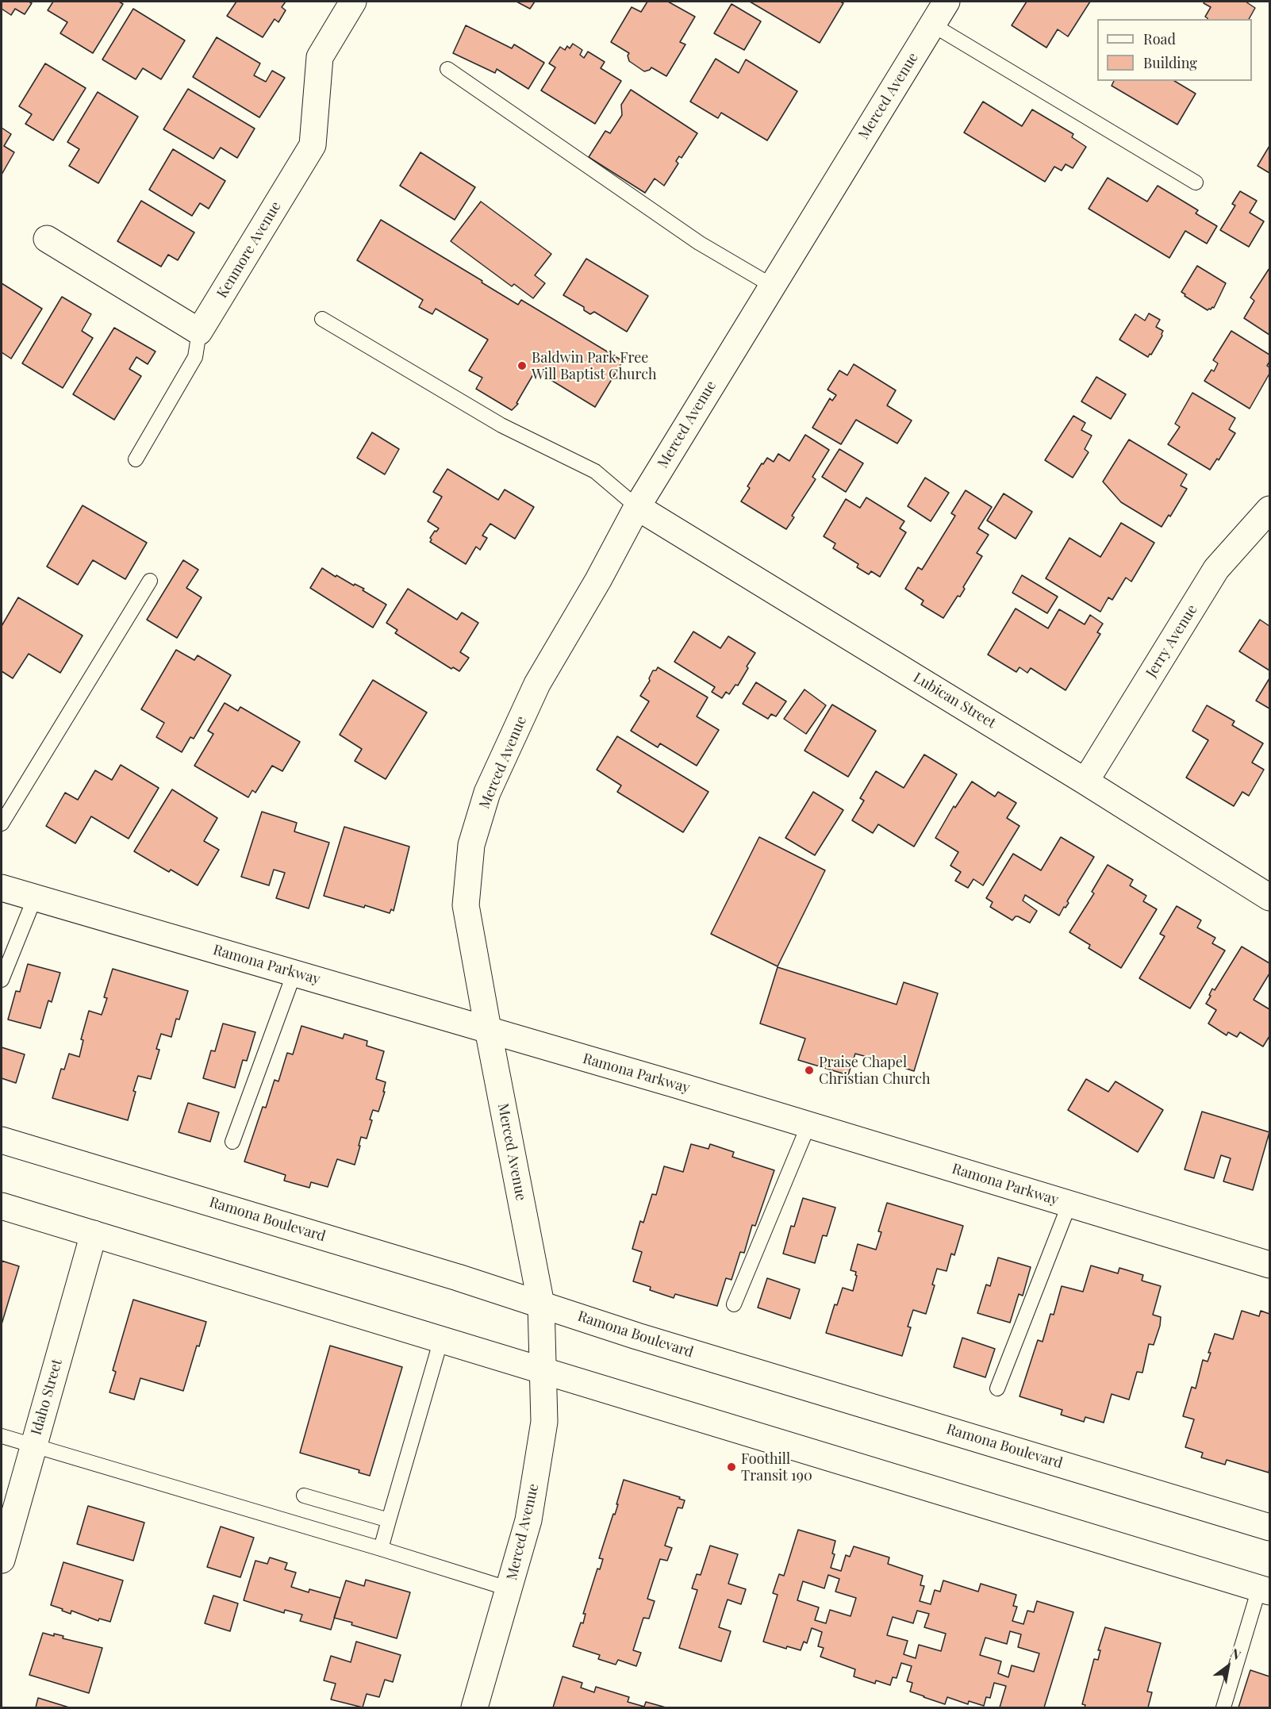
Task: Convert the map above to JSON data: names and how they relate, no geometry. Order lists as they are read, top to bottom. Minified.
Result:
{"streets":{"street":["Merced Avenue","Kenmore Avenue","Jerry Avenue","Lubican Street","Ramona Parkway","Ramona Boulevard","Idaho Street"]},"crossings":[["Merced Avenue","Lubican Street"],["Merced Avenue","Ramona Parkway"],["Merced Avenue","Ramona Boulevard"],["Jerry Avenue","Lubican Street"]],"places":["Baldwin Park Free Will Baptist Church","Praise Chapel Christian Church","Foothill Transit 190"],"legend":["Road","Building"],"north":"top right"}
